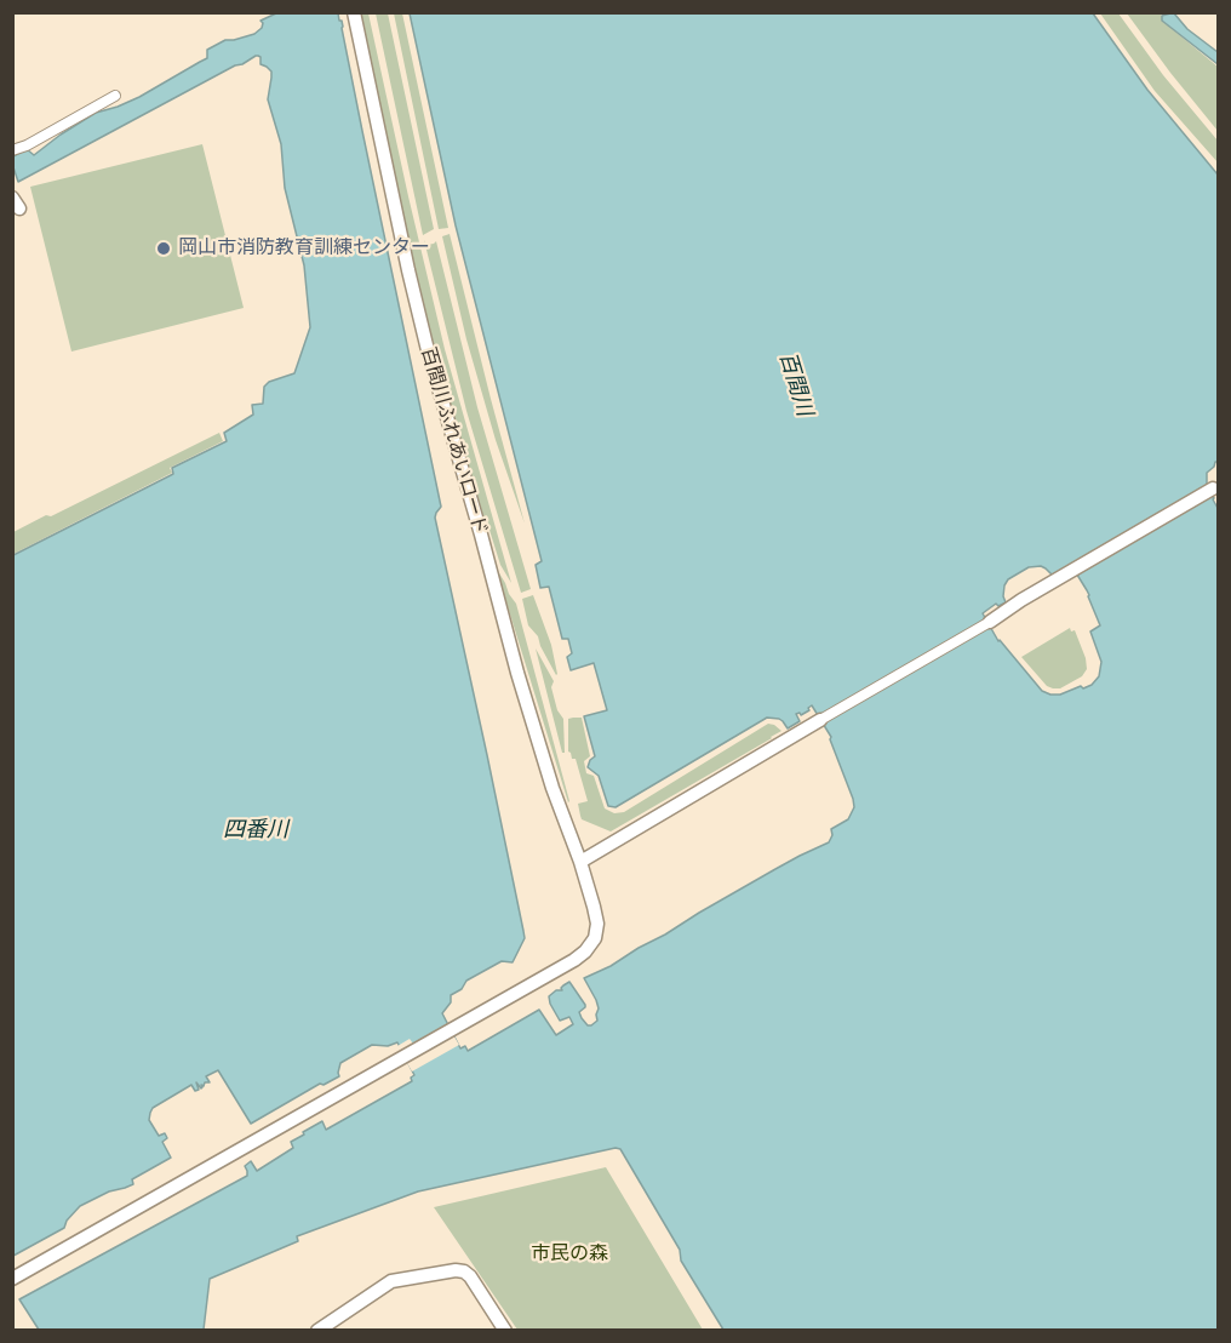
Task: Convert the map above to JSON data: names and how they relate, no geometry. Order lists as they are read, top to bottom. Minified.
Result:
{"streets":{"street":["百間川ふれあいロード"]},"water":["百間川","四番川"],"parks":["市民の森"],"places":["岡山市消防教育訓練センター"]}
